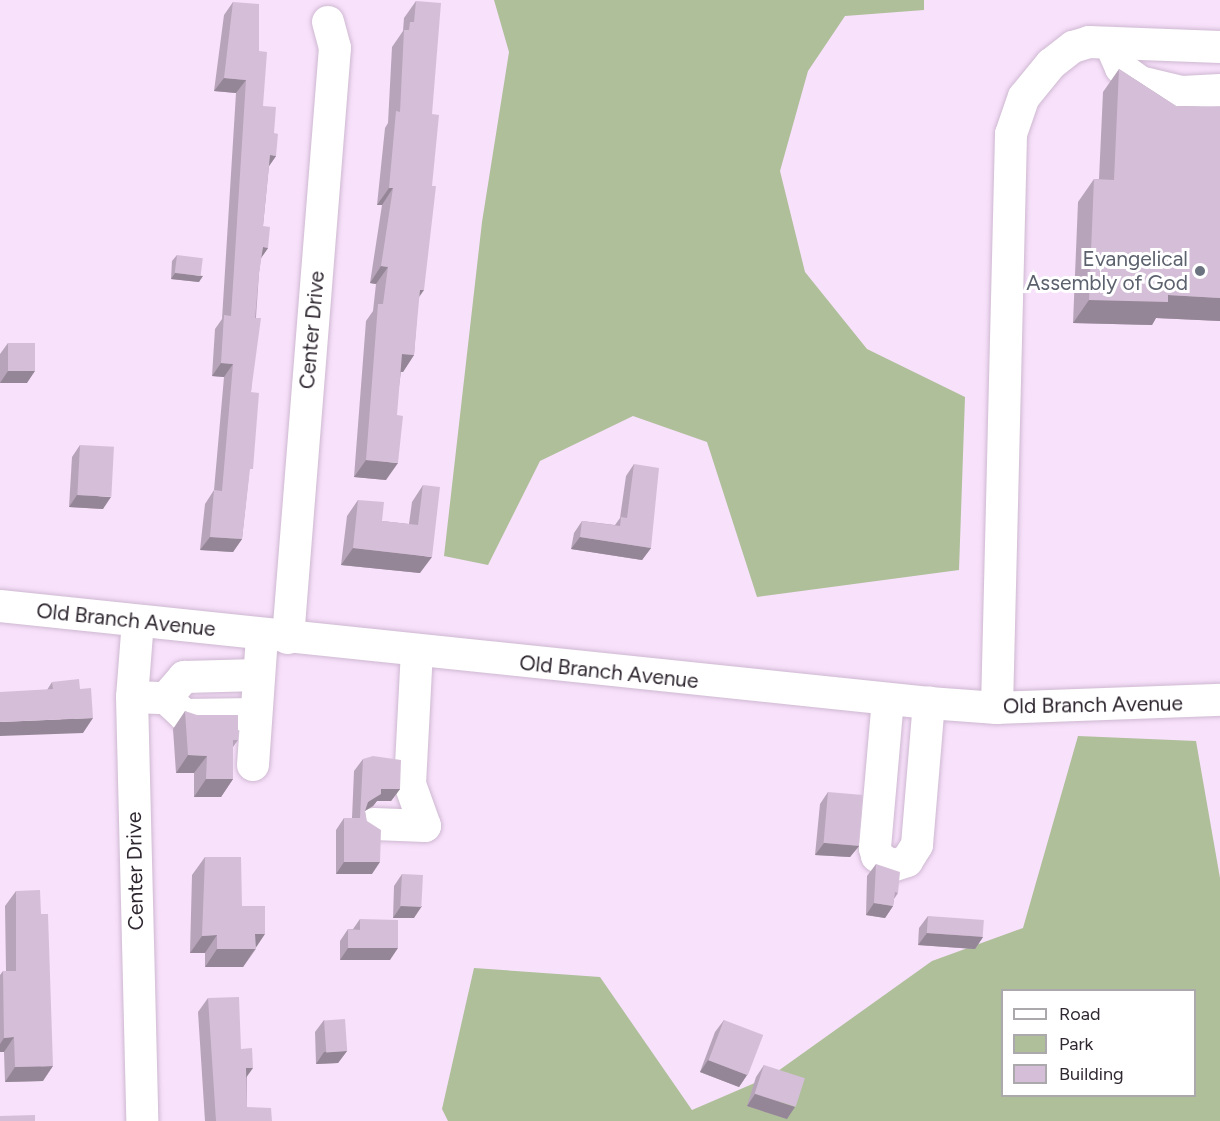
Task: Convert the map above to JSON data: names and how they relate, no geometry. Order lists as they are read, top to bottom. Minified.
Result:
{"streets":{"street":["Center Drive","Old Branch Avenue"]},"crossings":[["Center Drive","Old Branch Avenue"]],"places":["Evangelical Assembly of God"],"legend":["Road","Park","Building"]}
